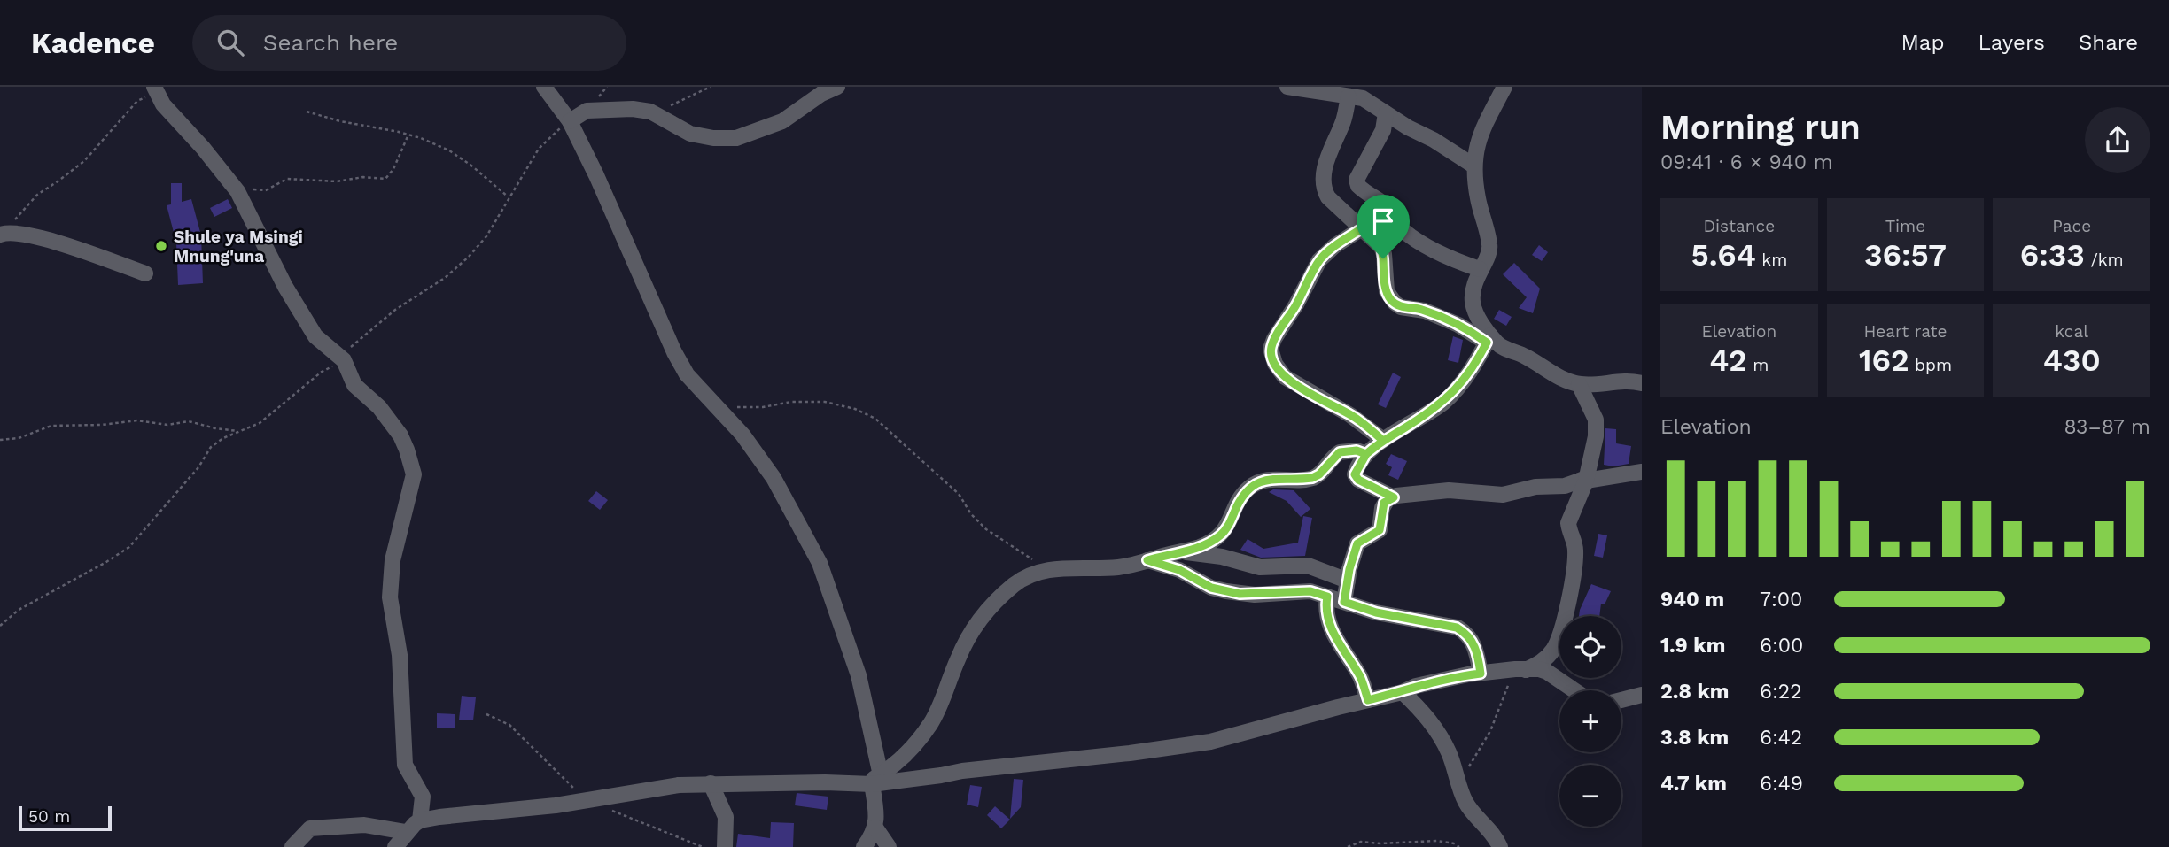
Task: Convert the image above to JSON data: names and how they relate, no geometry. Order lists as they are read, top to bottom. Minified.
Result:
{"places":["Shule ya Msingi Mnung'una"],"scale_bar":"50 m","page":{"header":"Kadence","search":"Search here","nav":["Map","Layers","Share"],"heading":["Morning run","09:41 · 6 × 940 m"],"stats":[["Distance","5.64 km"],["Time","36:57"],["Pace","6:33 /km"],["Elevation","42 m"],["Heart rate","162 bpm"],["kcal","430"]],"chart":["Elevation","83–87 m"],"list":[{"name":"940 m","note":"7:00"},{"name":"1.9 km","note":"6:00"},{"name":"2.8 km","note":"6:22"},{"name":"3.8 km","note":"6:42"},{"name":"4.7 km","note":"6:49"}],"map_buttons":["+","−"],"scale":"50 m"}}
